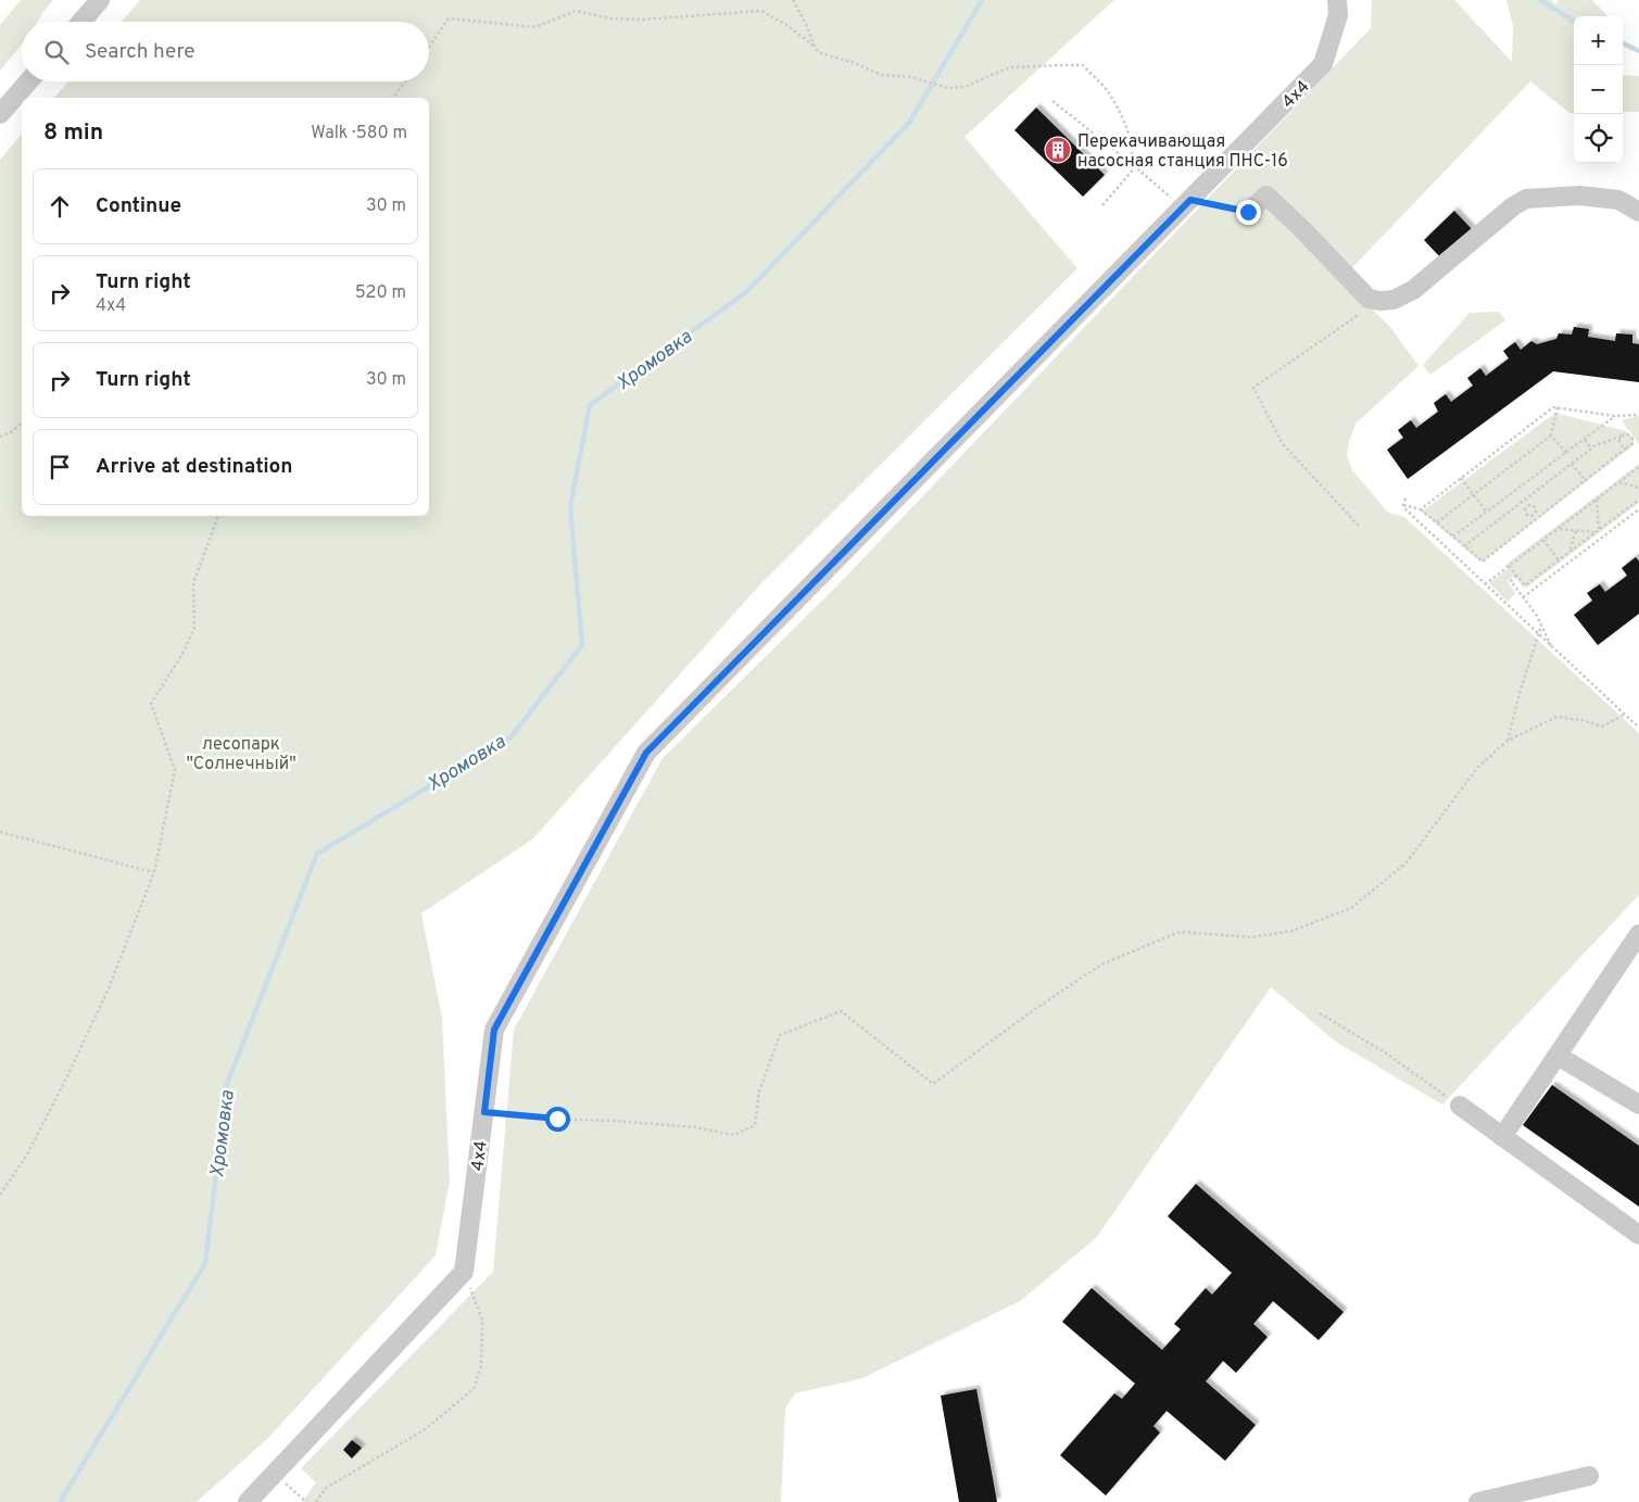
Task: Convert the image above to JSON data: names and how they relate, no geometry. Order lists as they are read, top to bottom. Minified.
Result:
{"streets":{"street":["4x4"]},"water":["Хромовка"],"parks":["лесопарк \"Солнечный\""],"places":{"building":["Перекачивающая насосная станция ПНС-16"]},"page":{"map_buttons":["+","−"],"search":"Search here","heading":["8 min","Walk · 580 m"],"list":[["Continue","30 m"],["Turn right","4x4","520 m"],["Turn right","30 m"],"Arrive at destination"]}}
